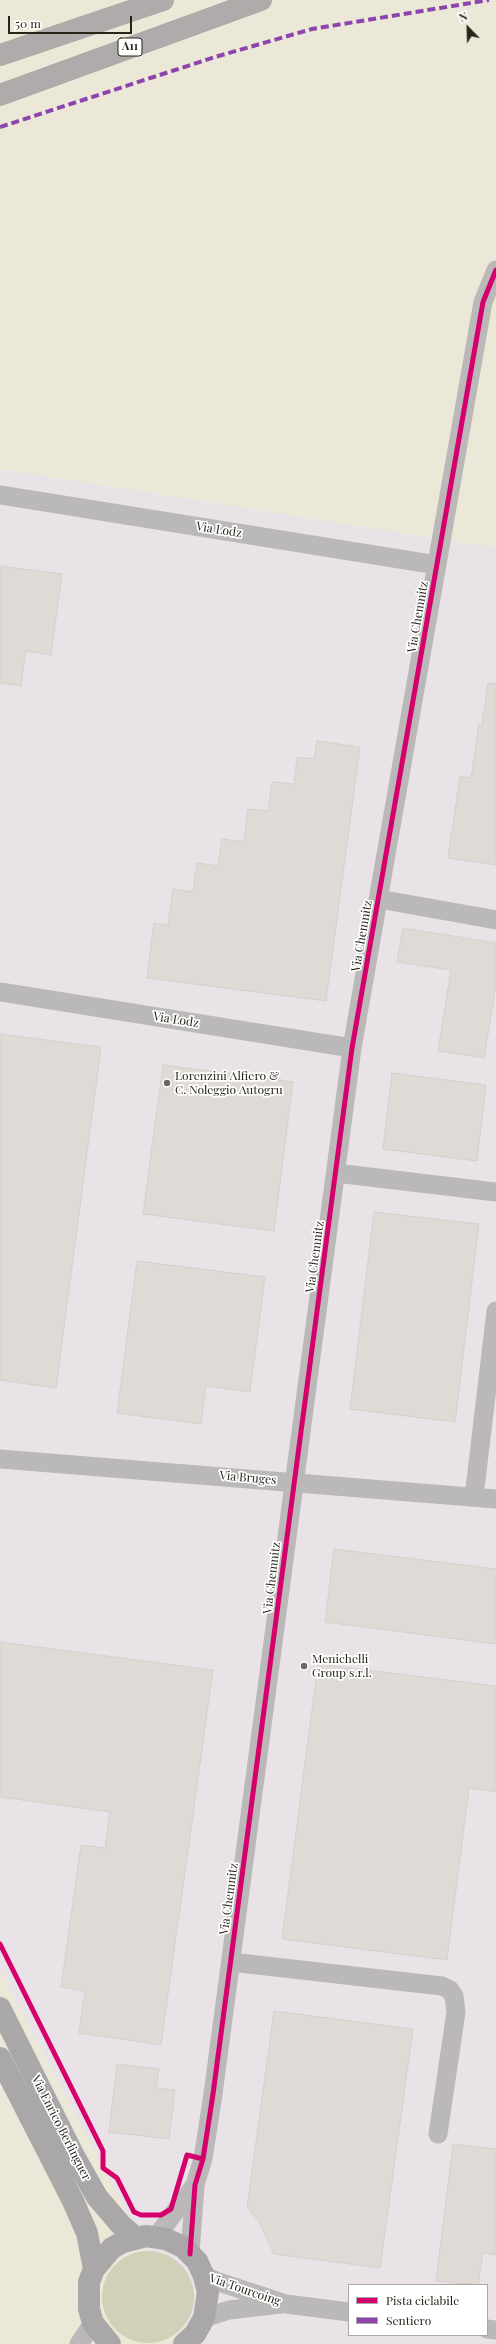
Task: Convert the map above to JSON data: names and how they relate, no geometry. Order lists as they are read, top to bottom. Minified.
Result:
{"streets":{"highway":["A11"],"main road":["Via Enrico Berlinguer"],"street":["Via Lodz","Via Chemnitz","Via Bruges","Via Tourcoing"]},"crossings":[["Via Lodz","Via Chemnitz"],["Via Chemnitz","Via Bruges"],["Via Chemnitz","Via Enrico Berlinguer"],["Via Enrico Berlinguer","Via Tourcoing"]],"places":["Lorenzini Alfiero & C. Noleggio Autogru","Menichelli Group s.r.l."],"legend":["Pista ciclabile","Sentiero"],"scale_bar":"50 m","north":"top left"}
